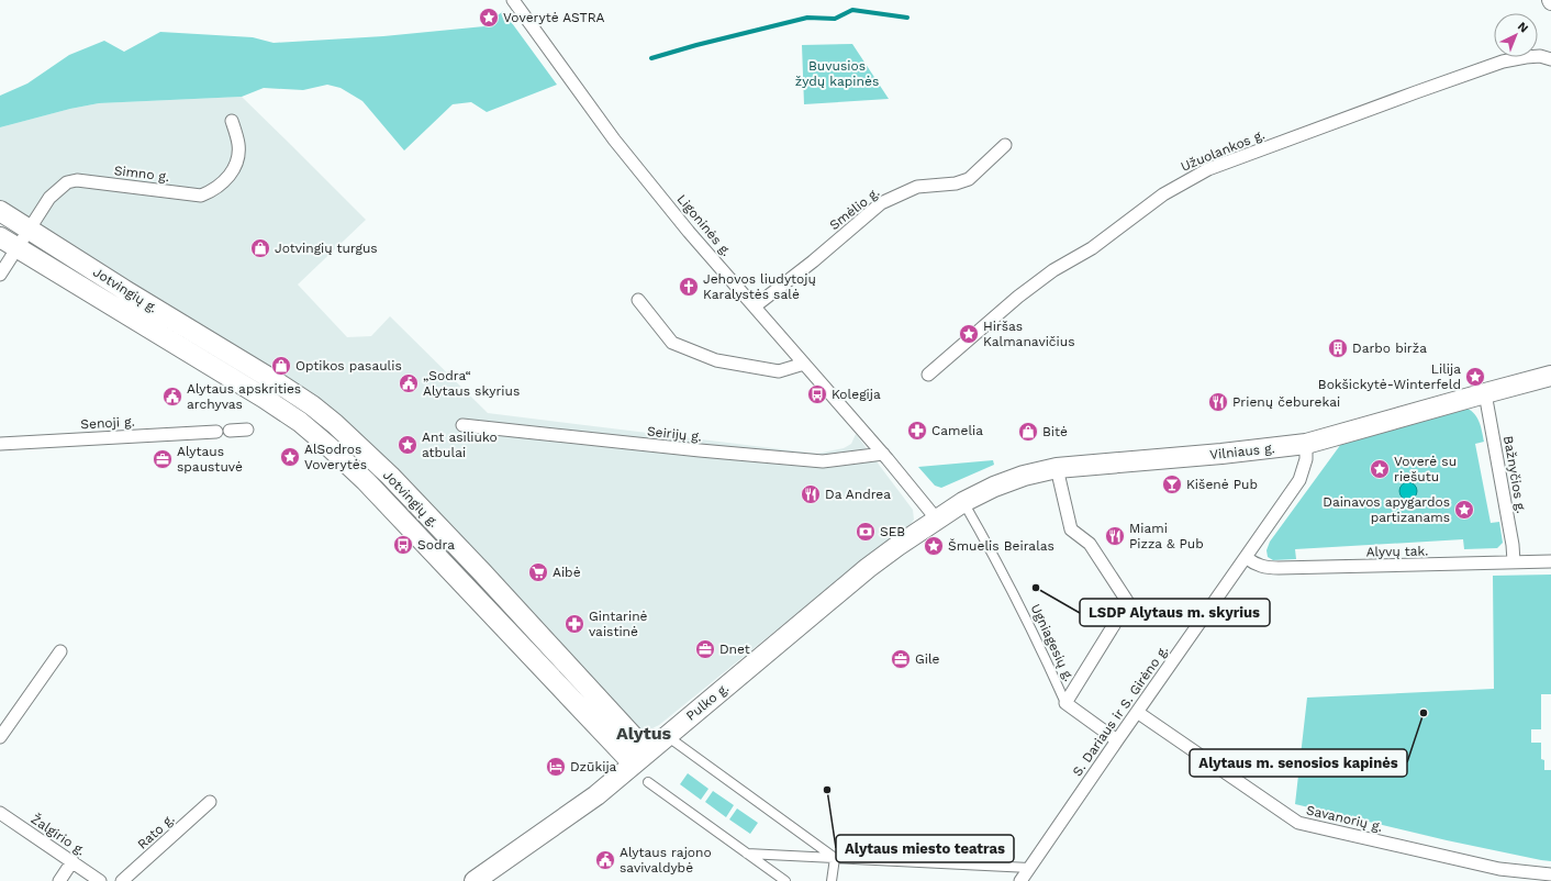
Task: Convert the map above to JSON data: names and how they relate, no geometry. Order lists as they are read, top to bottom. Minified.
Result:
{"streets":{"main road":["Jotvingių g.","Vilniaus g.","Pulko g."],"street":["Užuolankos g.","Simno g.","Smėlio g.","Ligoninės g.","Senoji g.","Seirijų g.","Bažnyčios g.","Alyvų tak.","Ugniagesių g.","S. Dariaus ir S. Girėno g.","Savanorių g.","Rato g.","Žalgirio g."]},"crossings":[["Simno g.","Jotvingių g."],["Smėlio g.","Ligoninės g."],["Ligoninės g.","Seirijų g."],["Ligoninės g.","Vilniaus g."],["Ligoninės g.","Pulko g."],["Jotvingių g.","Pulko g."],["Vilniaus g.","Bažnyčios g."],["Vilniaus g.","Ugniagesių g."],["Vilniaus g.","Pulko g."],["Vilniaus g.","S. Dariaus ir S. Girėno g."],["Bažnyčios g.","Alyvų tak."],["Alyvų tak.","S. Dariaus ir S. Girėno g."],["Ugniagesių g.","S. Dariaus ir S. Girėno g."],["S. Dariaus ir S. Girėno g.","Savanorių g."]],"districts":["Alytus"],"parks":["Buvusios žydų kapinės"],"places":{"place":["Voverytė ASTRA","Hiršas Kalmanavičius","Lilija Bokšickytė-Winterfeld","Ant asiliuko atbulai","AlSodros Voverytės","Voverė su riešutu","Dainavos apygardos partizanams","Šmuelis Beiralas"],"shop":["Jotvingių turgus","Optikos pasaulis","Bitė"],"church":["Jehovos liudytojų Karalystės salė"],"building":["Darbo birža"],"public building":["„Sodra“ Alytaus skyrius","Alytaus apskrities archyvas","Alytaus rajono savivaldybė"],"bus stop":["Kolegija","Sodra"],"restaurant":["Prienų čeburekai","Da Andrea","Miami Pizza & Pub"],"pharmacy":["Camelia","Gintarinė vaistinė"],"office":["Alytaus spaustuvė","Dnet","Gile"],"bar":["Kišenė Pub"],"bank":["SEB"],"supermarket":["Aibė"],"other":["LSDP Alytaus m. skyrius","Alytaus m. senosios kapinės","Alytaus miesto teatras"],"hotel":["Dzūkija"]},"north":"top right"}
